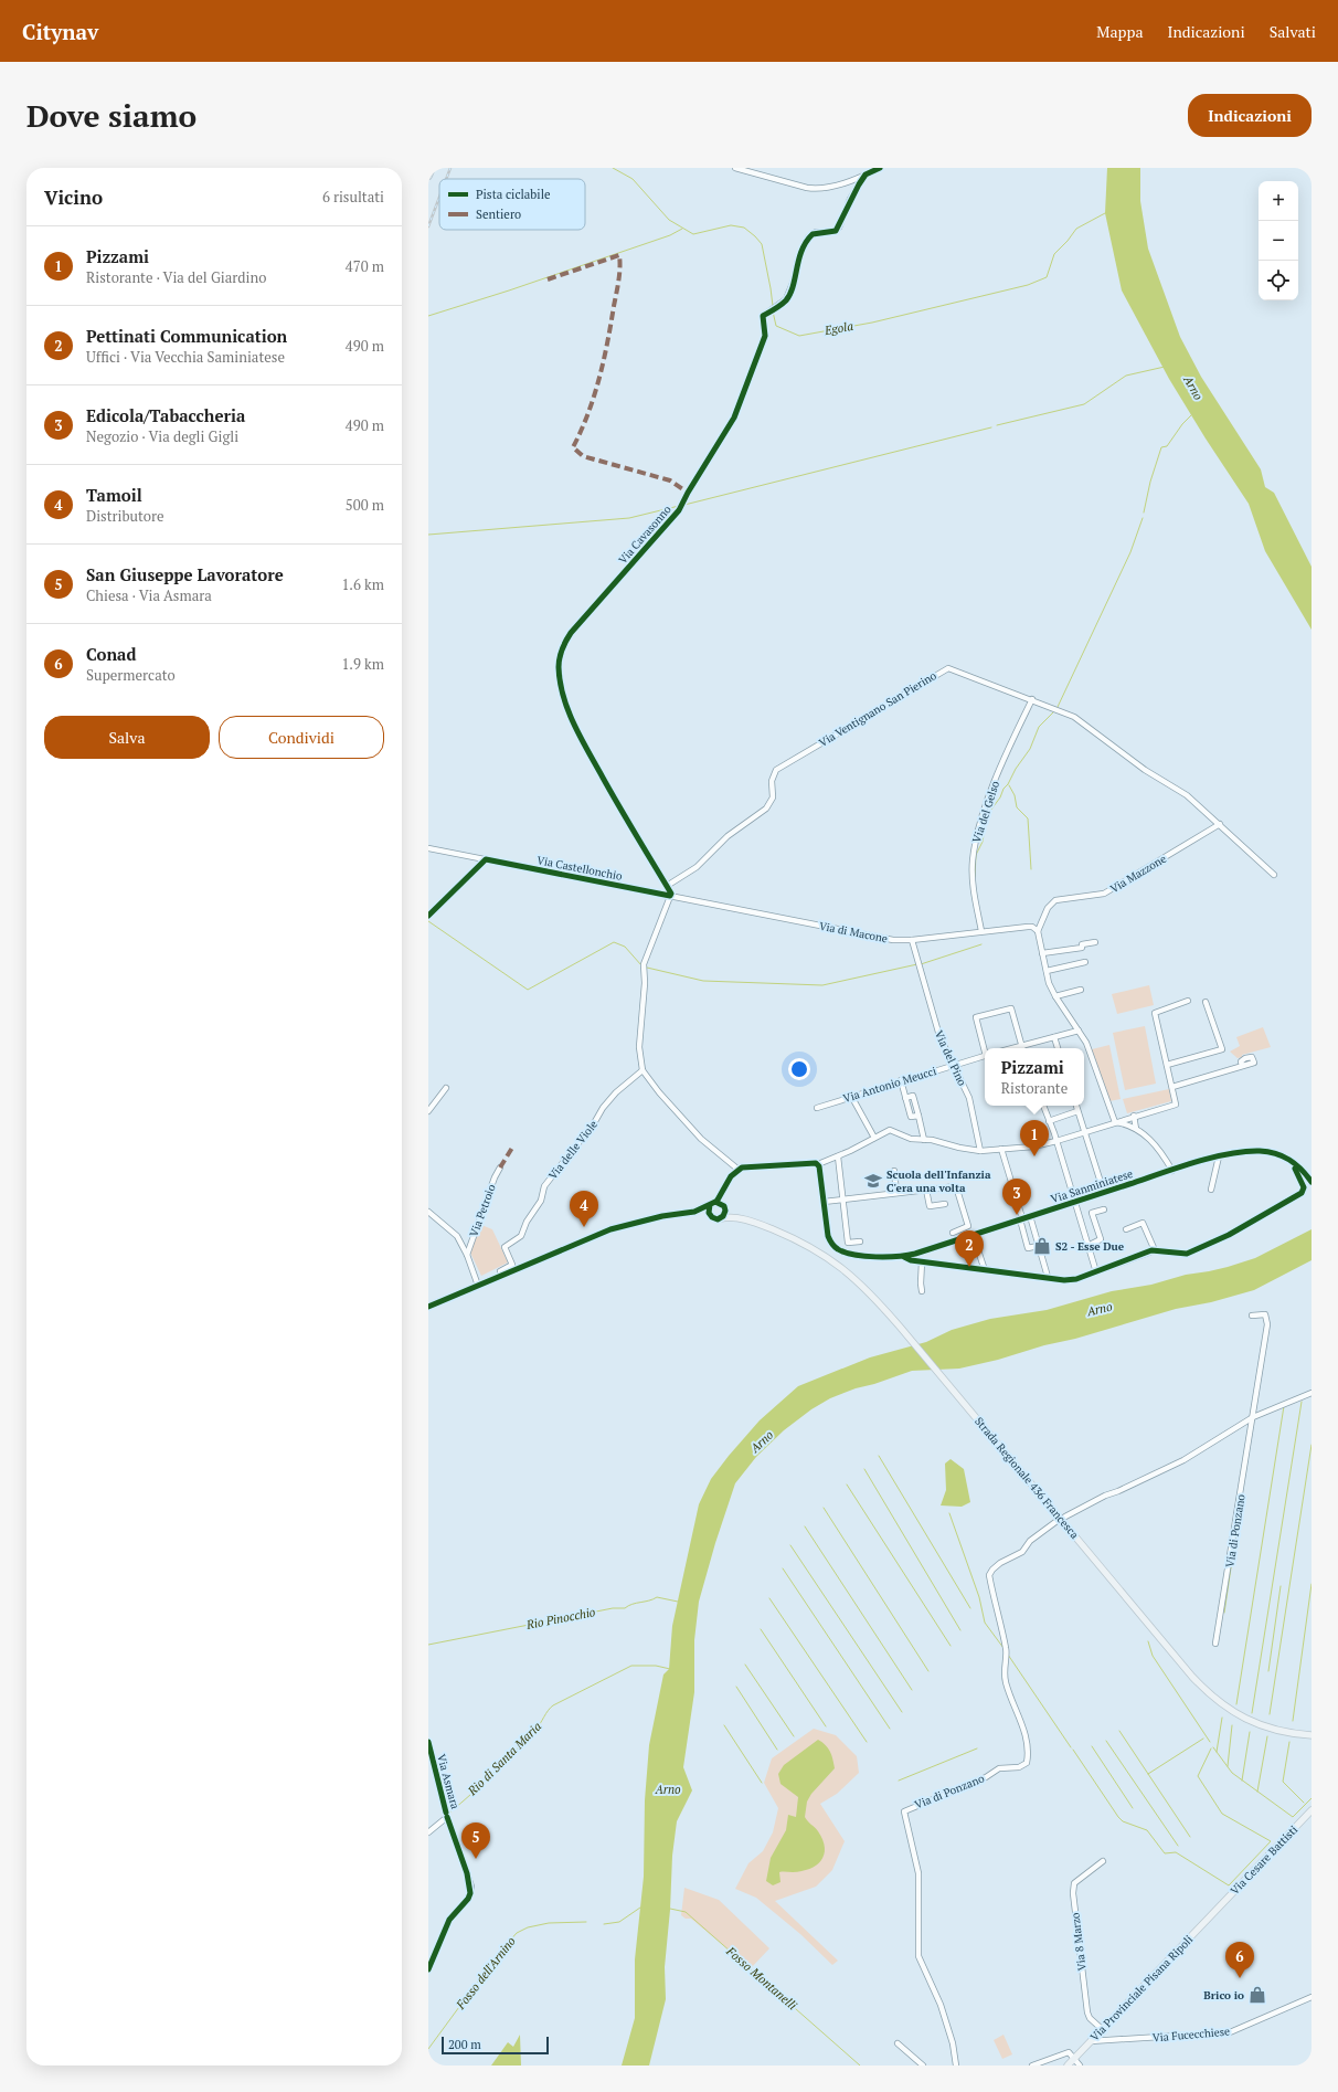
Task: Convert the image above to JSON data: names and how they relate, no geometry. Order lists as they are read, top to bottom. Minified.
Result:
{"streets":{"main road":["Strada Regionale 436 Francesca","Via Cesare Battisti","Via Provinciale Pisana Ripoli"],"street":["Via Cavasonno","Via Ventignano San Pierino","Via del Gelso","Via Castellonchio","Via Mazzone","Via di Macone","Via del Pino","Via Antonio Meucci","Via delle Viole","Via Sanminiatese","Via Petroio","Via di Ponzano","Via Asmara","Via 8 Marzo","Via Fucecchiese"]},"crossings":[["Via Cavasonno","Via Ventignano San Pierino"],["Via Cavasonno","Via Castellonchio"],["Via Cavasonno","Via di Macone"],["Via Ventignano San Pierino","Via del Gelso"],["Via Ventignano San Pierino","Via Mazzone"],["Via del Gelso","Via di Macone"],["Via Castellonchio","Via di Macone"],["Via Mazzone","Via di Macone"],["Via di Macone","Via del Pino"],["Via del Pino","Via Antonio Meucci"],["Via delle Viole","Strada Regionale 436 Francesca"],["Via Petroio","Strada Regionale 436 Francesca"],["Via Cesare Battisti","Via Provinciale Pisana Ripoli"],["Via 8 Marzo","Via Provinciale Pisana Ripoli"],["Via Provinciale Pisana Ripoli","Via Fucecchiese"]],"water":["Egola","Arno","Rio Pinocchio","Rio di Santa Maria","Fosso dell'Arnino","Fosso Montanelli"],"places":{"school or university":["Scuola dell'Infanzia C'era una volta"],"shop":["S2 - Esse Due","Brico io"]},"legend":["Pista ciclabile","Sentiero"],"scale_bar":"200 m","page":{"header":"Citynav","nav":["Mappa","Indicazioni","Salvati"],"buttons":["Indicazioni",["Salva","Condividi"]],"title":"Dove siamo","heading":["Vicino","6 risultati"],"map_buttons":["+","−"],"list":[{"mark":"1","name":"Pizzami","note":"Ristorante · Via del Giardino","value":"470 m"},{"mark":"2","name":"Pettinati Communication","note":"Uffici · Via Vecchia Saminiatese","value":"490 m"},{"mark":"3","name":"Edicola/Tabaccheria","note":"Negozio · Via degli Gigli","value":"490 m"},{"mark":"4","name":"Tamoil","note":"Distributore","value":"500 m"},{"mark":"5","name":"San Giuseppe Lavoratore","note":"Chiesa · Via Asmara","value":"1.6 km"},{"mark":"6","name":"Conad","note":"Supermercato","value":"1.9 km"}],"popup":["Pizzami","Ristorante"],"pins":["1","3","4","2","5","6"],"scale":"200 m"}}
